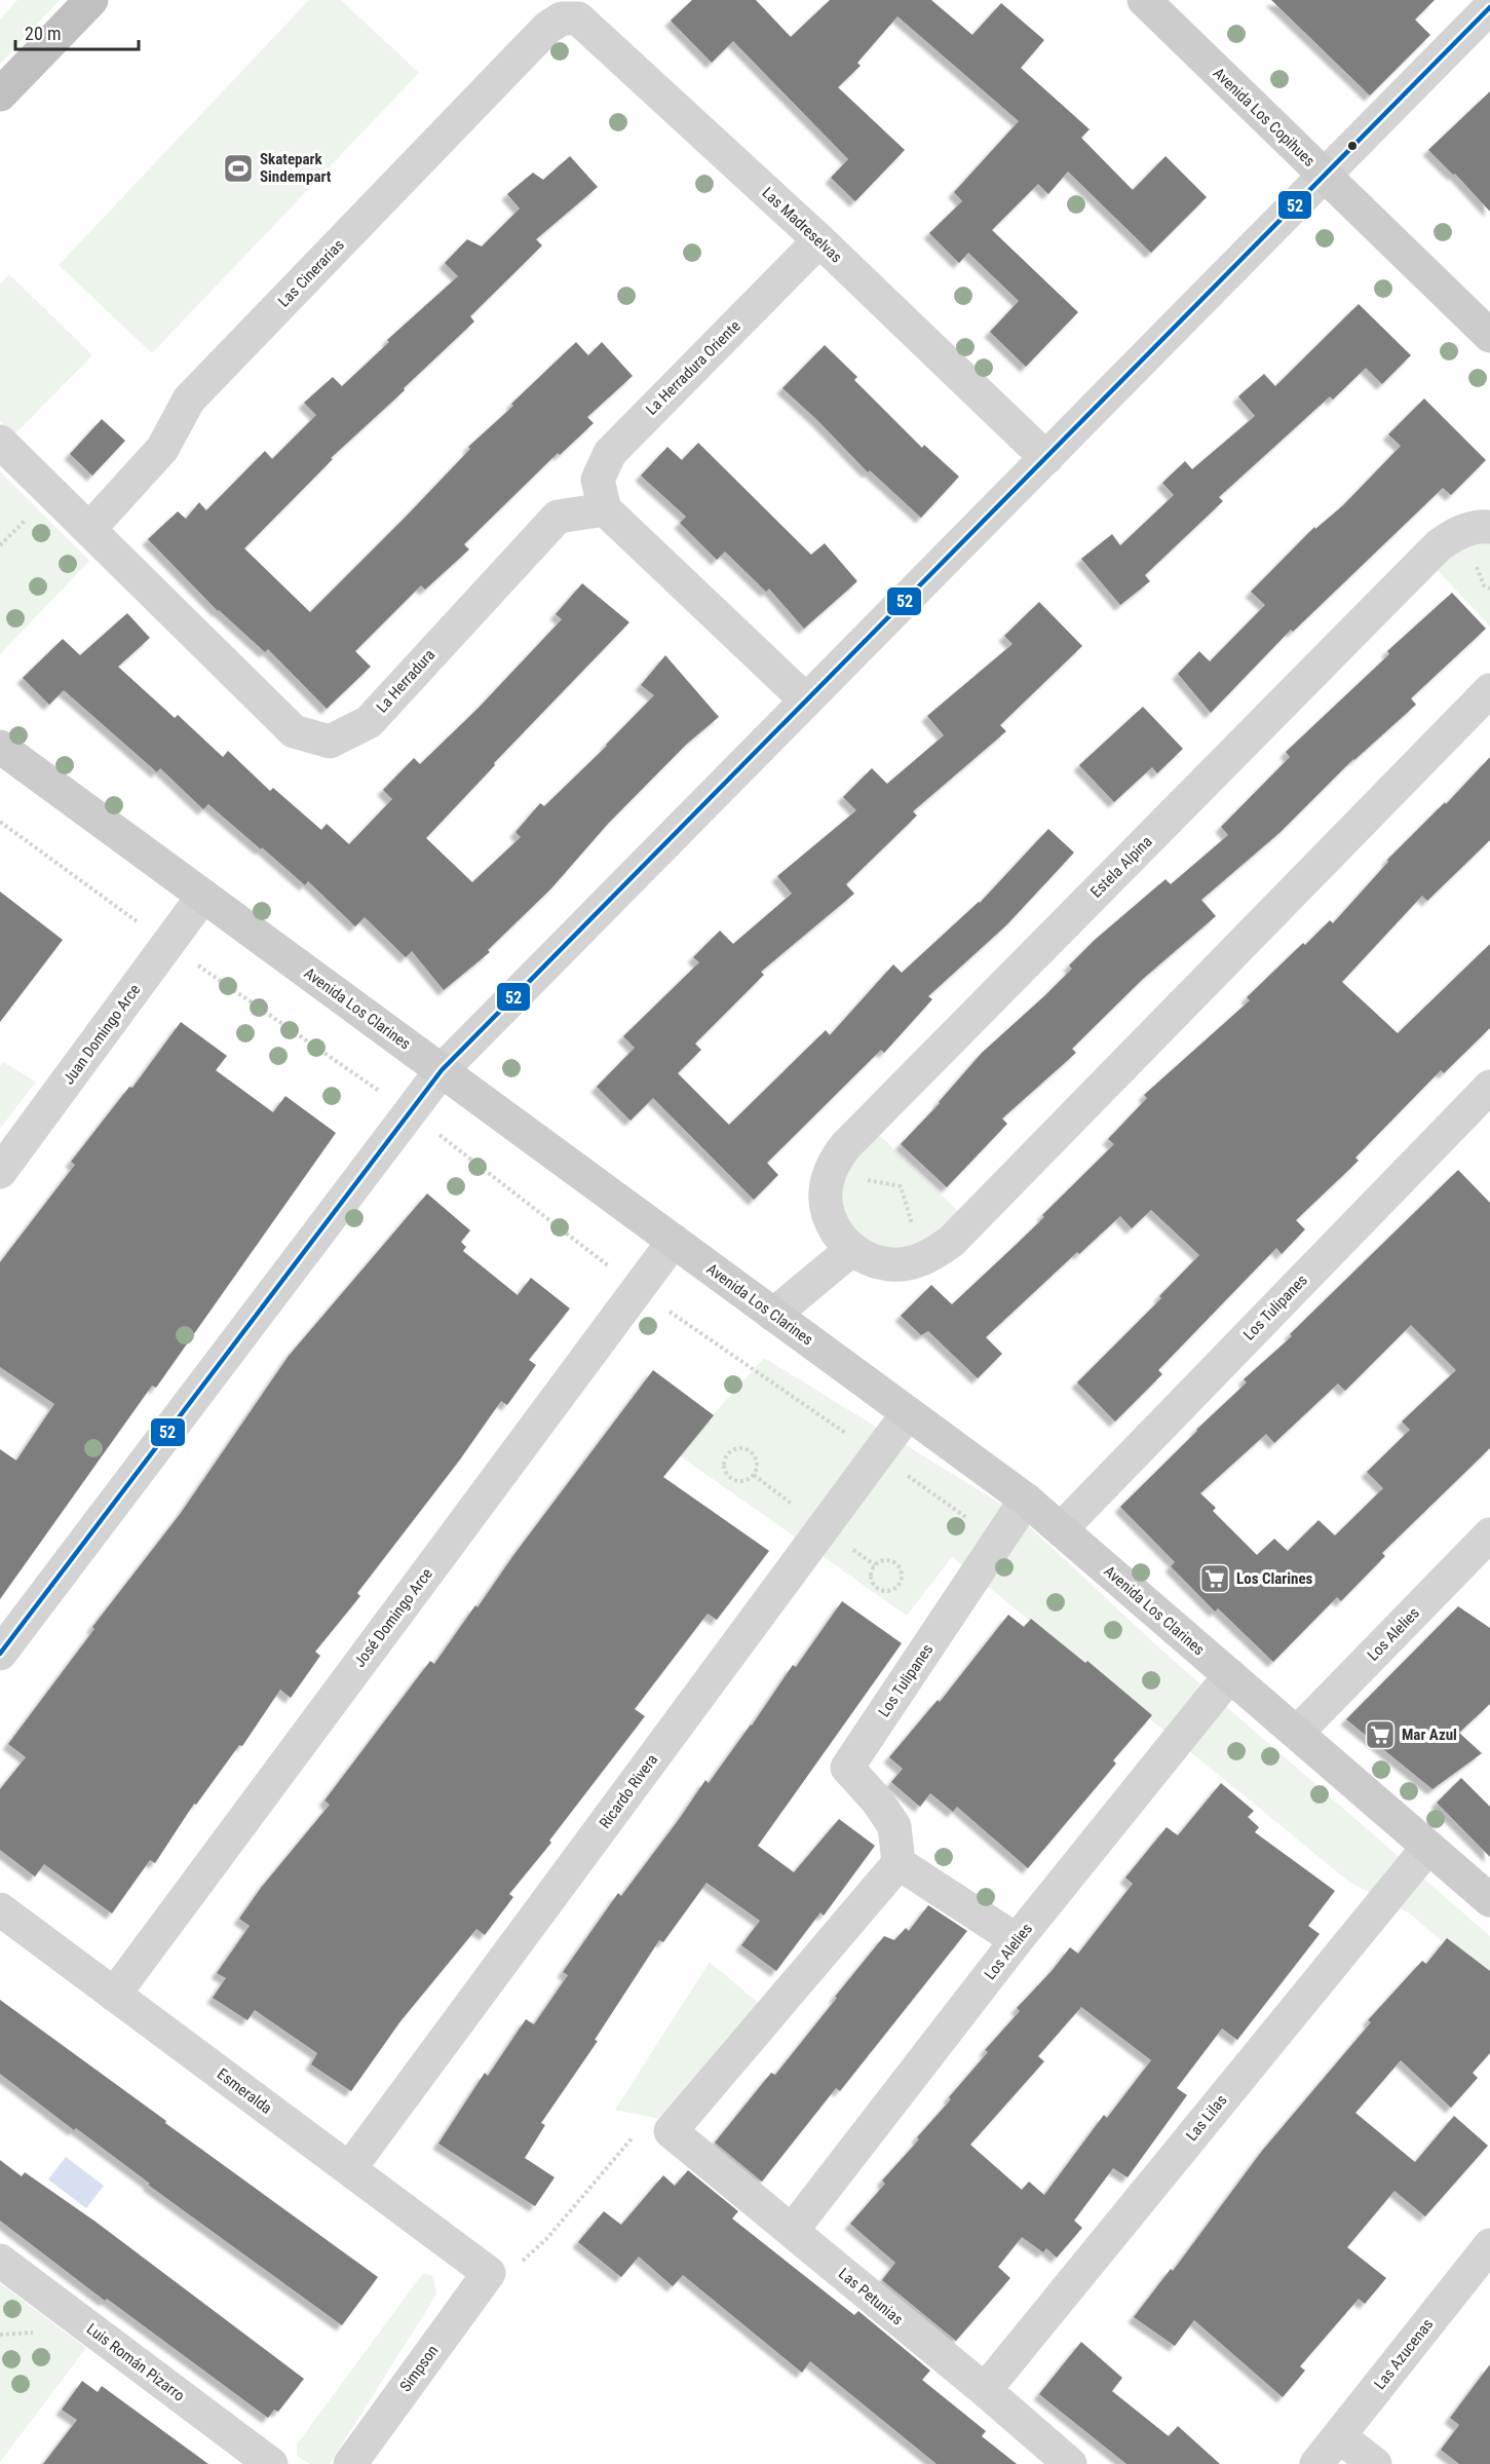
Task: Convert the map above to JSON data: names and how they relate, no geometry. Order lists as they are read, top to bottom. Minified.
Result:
{"streets":{"main road":["Avenida Los Copihues","Avenida Los Clarines"],"street":["Las Madreselvas","Las Cinerarias","La Herradura Oriente","La Herradura","Estela Alpina","Juan Domingo Arce","Los Tulipanes","José Domingo Arce","Los Alelies","Ricardo Rivera","Esmeralda","Las Lilas","Las Petunias","Las Azucenas","Luis Román Pizarro","Simpson"]},"crossings":[["Las Madreselvas","Las Cinerarias"],["Las Madreselvas","La Herradura Oriente"],["Las Cinerarias","La Herradura"],["La Herradura Oriente","La Herradura"],["Avenida Los Clarines","Juan Domingo Arce"],["Avenida Los Clarines","Los Tulipanes"],["Avenida Los Clarines","José Domingo Arce"],["Avenida Los Clarines","Los Alelies"],["Avenida Los Clarines","Ricardo Rivera"],["Avenida Los Clarines","Las Lilas"],["José Domingo Arce","Esmeralda"],["Los Alelies","Las Petunias"],["Ricardo Rivera","Esmeralda"],["Esmeralda","Simpson"],["Las Lilas","Las Petunias"]],"places":{"sports":["Skatepark Sindempart"],"supermarket":["Los Clarines","Mar Azul"]},"lines":["transit line 52"],"scale_bar":"20 m"}
